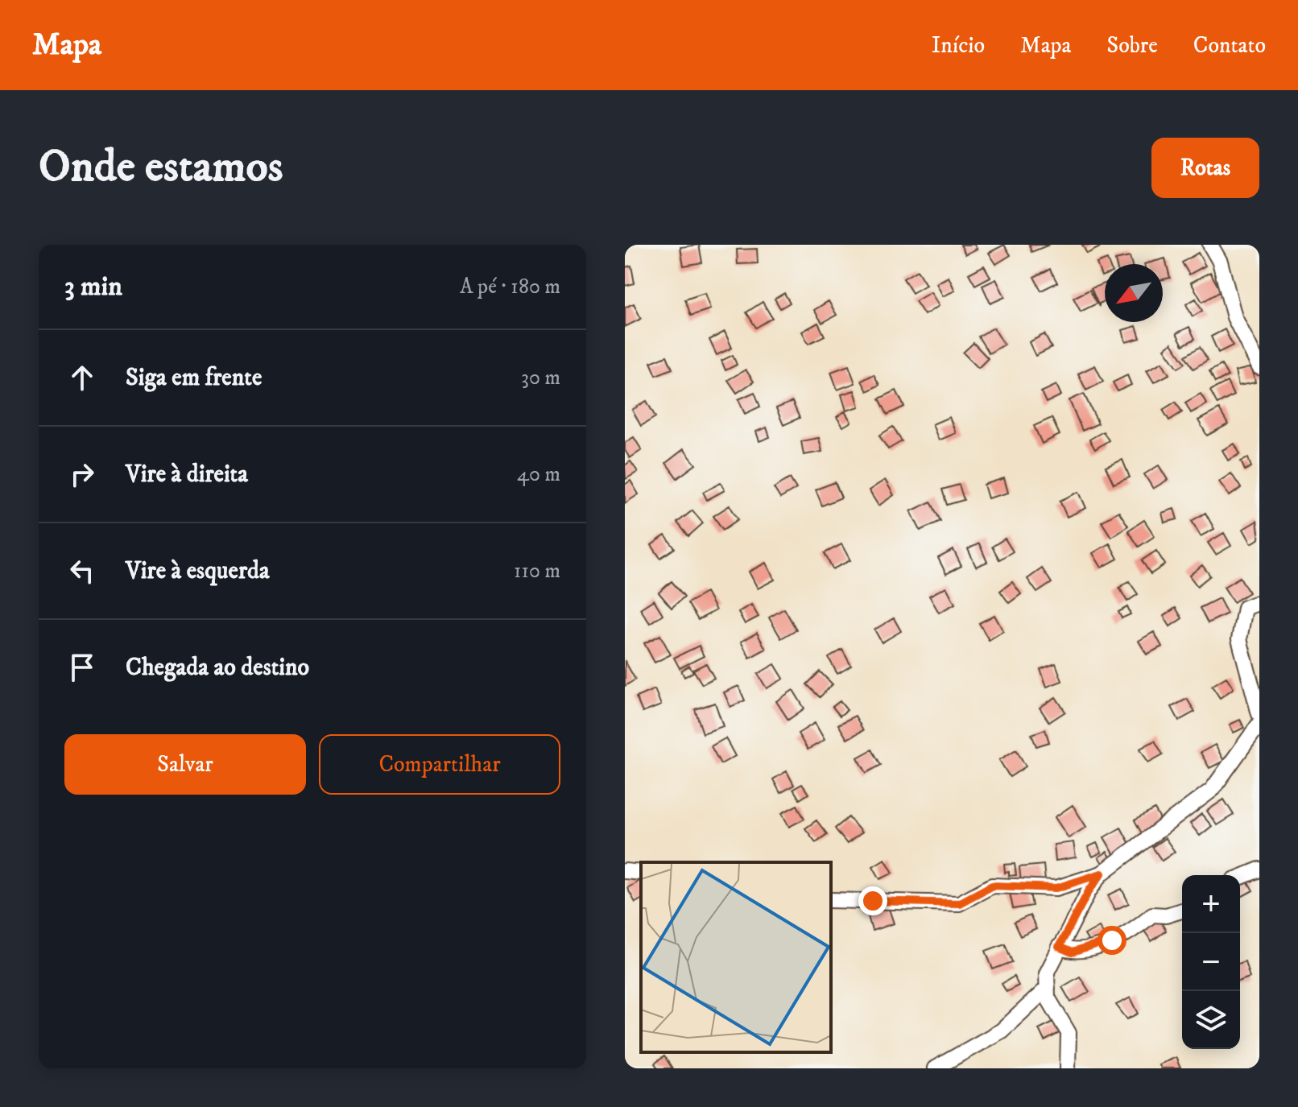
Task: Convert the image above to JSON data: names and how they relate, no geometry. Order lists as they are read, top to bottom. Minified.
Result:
{"north":"bottom left","page":{"header":"Mapa","nav":["Início","Mapa","Sobre","Contato"],"buttons":["Rotas",["Salvar","Compartilhar"]],"title":"Onde estamos","heading":["3 min","A pé · 180 m"],"list":[["Siga em frente","30 m"],["Vire à direita","40 m"],["Vire à esquerda","110 m"],"Chegada ao destino"],"map_buttons":["+","−"]}}
